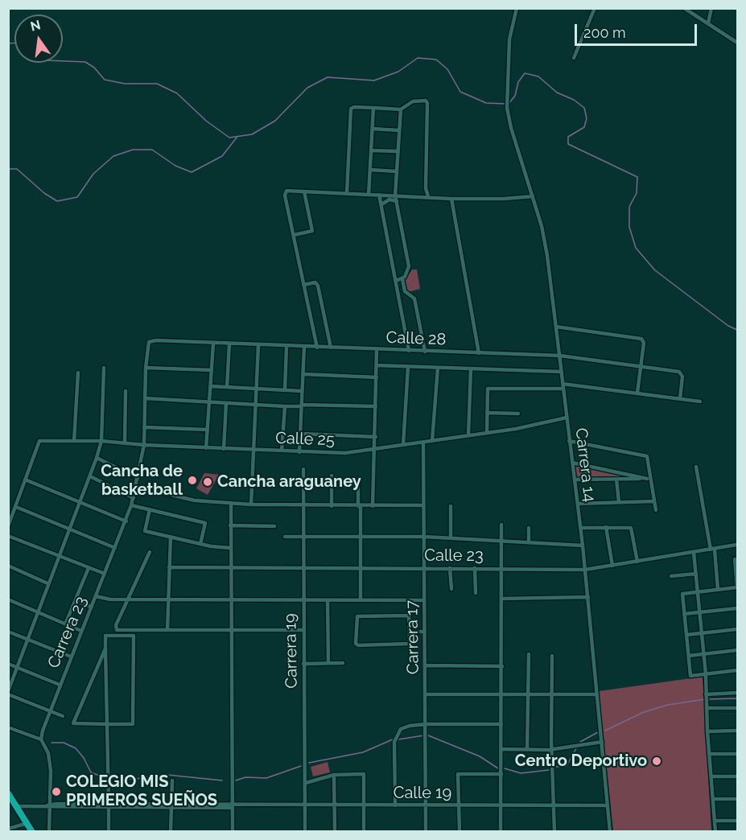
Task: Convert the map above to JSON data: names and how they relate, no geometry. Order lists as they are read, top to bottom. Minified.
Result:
{"streets":{"street":["Calle 28","Calle 25","Carrera 14","Calle 23","Carrera 23","Carrera 17","Carrera 19","Calle 19"]},"crossings":[["Calle 28","Carrera 14"],["Calle 28","Carrera 23"],["Calle 25","Carrera 14"],["Calle 25","Carrera 23"],["Calle 25","Carrera 17"],["Carrera 14","Calle 23"],["Carrera 14","Calle 19"],["Calle 23","Carrera 17"],["Calle 23","Carrera 19"],["Carrera 17","Calle 19"],["Carrera 19","Calle 19"]],"places":["Cancha de basketball","Cancha araguaney","Centro Deportivo","COLEGIO MIS PRIMEROS SUEÑOS"],"scale_bar":"200 m","north":"top"}
